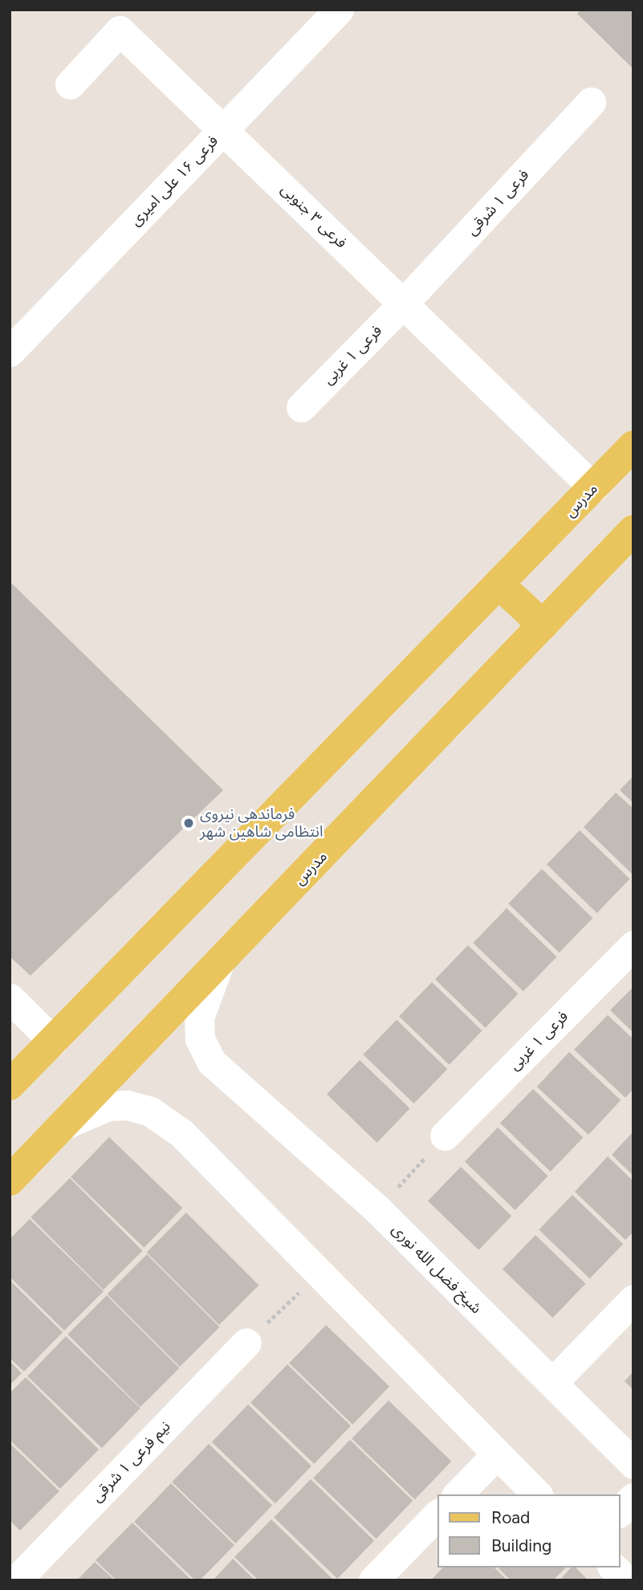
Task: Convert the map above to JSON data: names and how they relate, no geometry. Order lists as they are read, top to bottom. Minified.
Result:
{"streets":{"main road":["مدرس"],"street":["فرعی ۱۶ علی امیری","فرعی ۱ شرقی","فرعی ۳ جنوبی","فرعی ۱ غربی","شیخ فضل الله نوری","نیم فرعی ۱ شرقی"]},"crossings":[["فرعی ۱۶ علی امیری","فرعی ۳ جنوبی"],["فرعی ۱ شرقی","فرعی ۳ جنوبی"],["فرعی ۱ شرقی","فرعی ۱ غربی"],["فرعی ۳ جنوبی","فرعی ۱ غربی"],["فرعی ۳ جنوبی","مدرس"],["مدرس","شیخ فضل الله نوری"]],"places":["فرماندهی نیروی انتظامی شاهین شهر"],"legend":["Road","Building"]}
